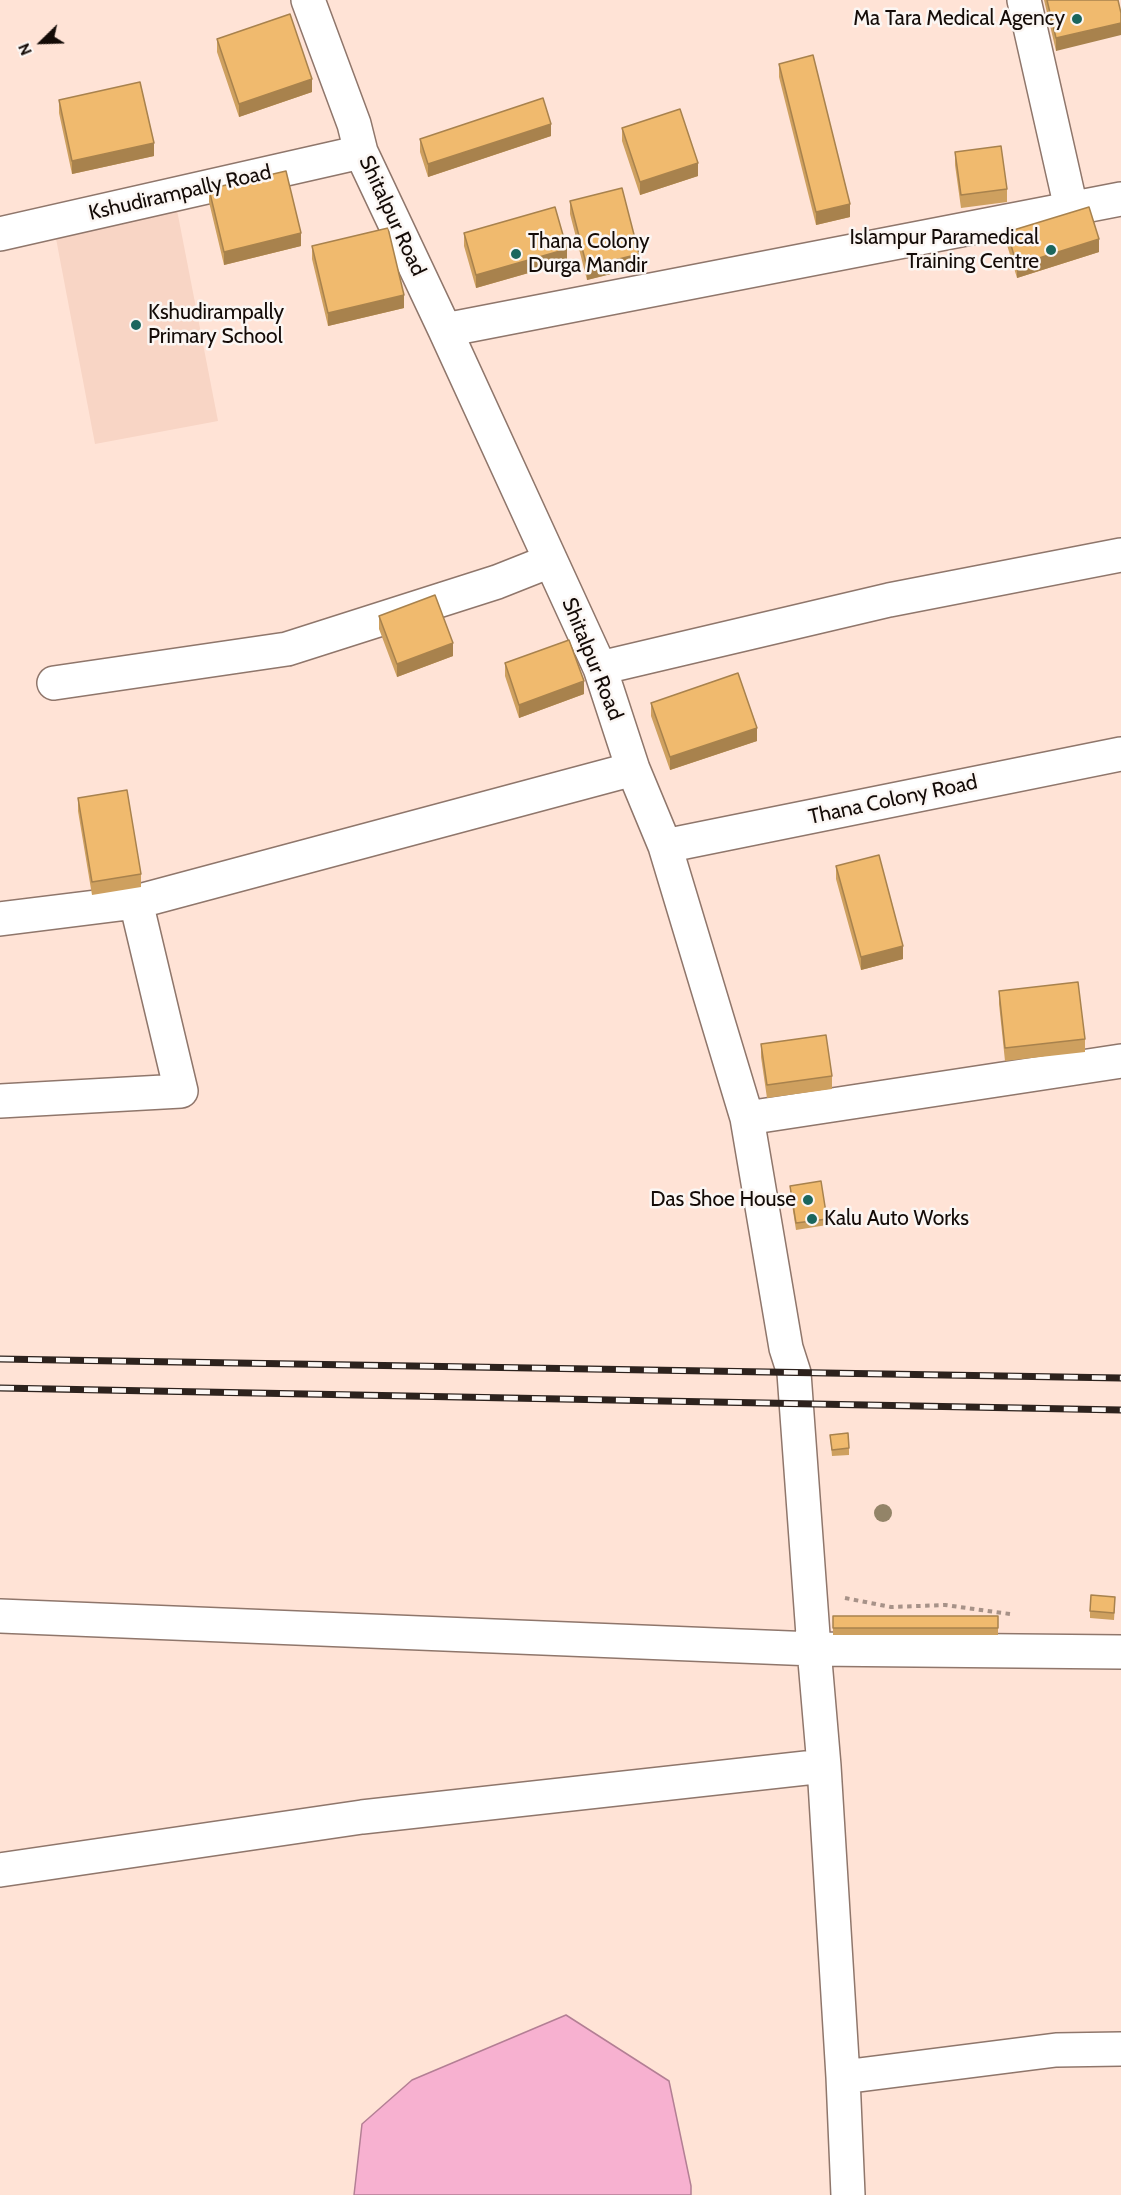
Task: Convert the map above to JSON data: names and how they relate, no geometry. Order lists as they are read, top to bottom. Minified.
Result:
{"streets":{"street":["Kshudirampally Road","Shitalpur Road","Thana Colony Road"]},"crossings":[["Kshudirampally Road","Shitalpur Road"],["Shitalpur Road","Thana Colony Road"]],"places":["Ma Tara Medical Agency","Islampur Paramedical Training Centre","Thana Colony Durga Mandir","Kshudirampally Primary School","Das Shoe House","Kalu Auto Works"],"north":"bottom left"}
